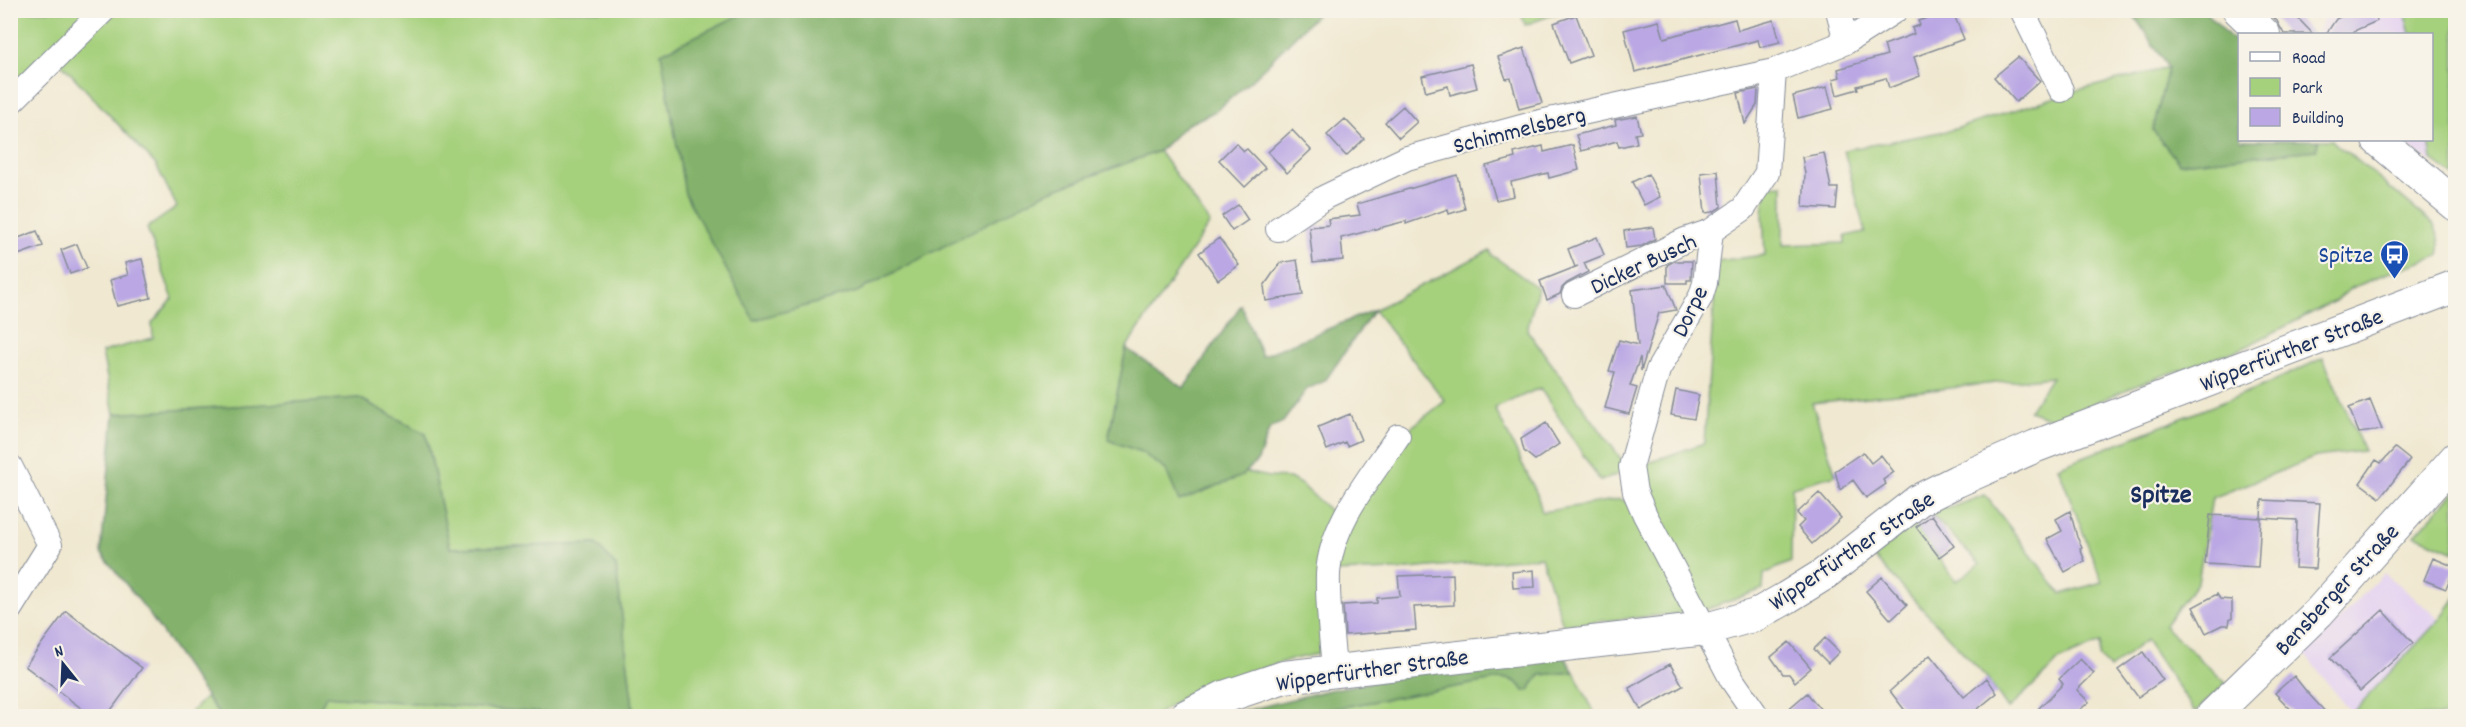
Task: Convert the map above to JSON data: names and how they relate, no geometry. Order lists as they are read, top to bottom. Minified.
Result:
{"streets":{"main road":["Wipperfürther Straße","Bensberger Straße"],"street":["Schimmelsberg","Dicker Busch","Dorpe"]},"crossings":[["Dicker Busch","Dorpe"],["Dorpe","Wipperfürther Straße"]],"districts":["Spitze"],"places":{"bus stop":["Spitze"]},"legend":["Road","Park","Building"],"north":"top"}
